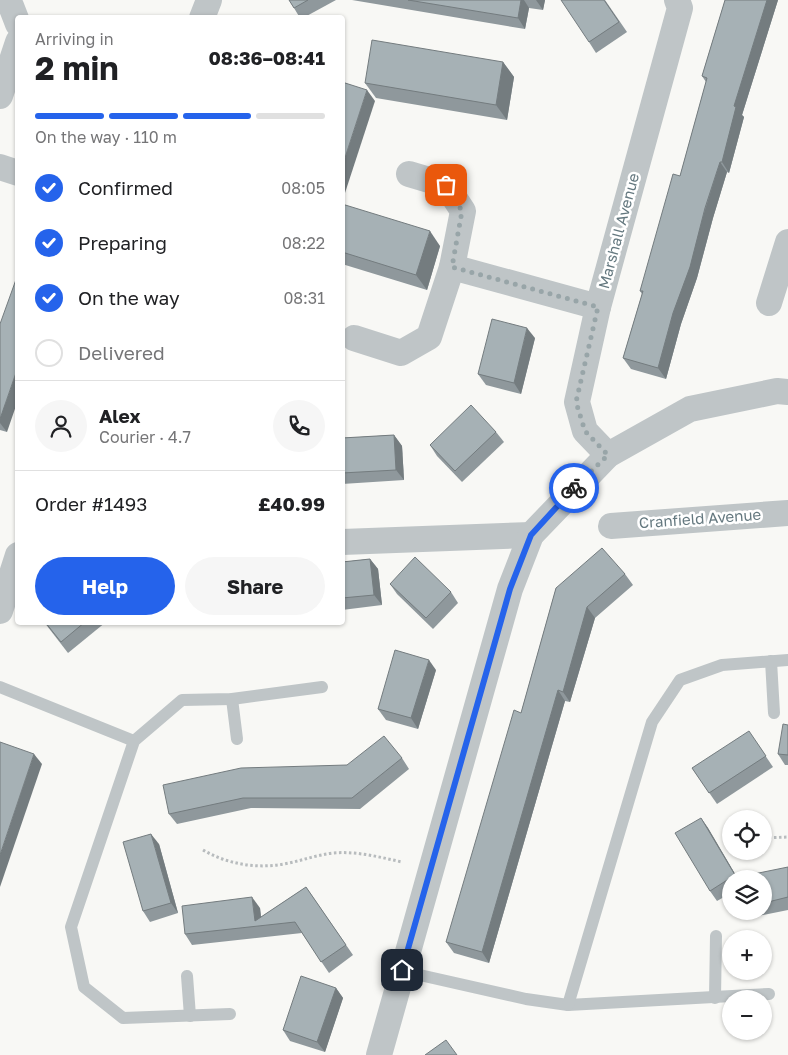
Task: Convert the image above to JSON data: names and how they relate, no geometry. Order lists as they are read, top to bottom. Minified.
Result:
{"streets":{"street":["Marshall Avenue","Cranfield Avenue"]},"page":{"heading":["2 min","Arriving in","08:36–08:41"],"panel":["Alex","Courier · 4.7","Order #1493","£40.99"],"bar":"On the way · 110 m","list":[["Confirmed","08:05"],["Preparing","08:22"],["On the way","08:31"],"Delivered"],"buttons":["Help","Share"],"map_buttons":["+","−"]}}
